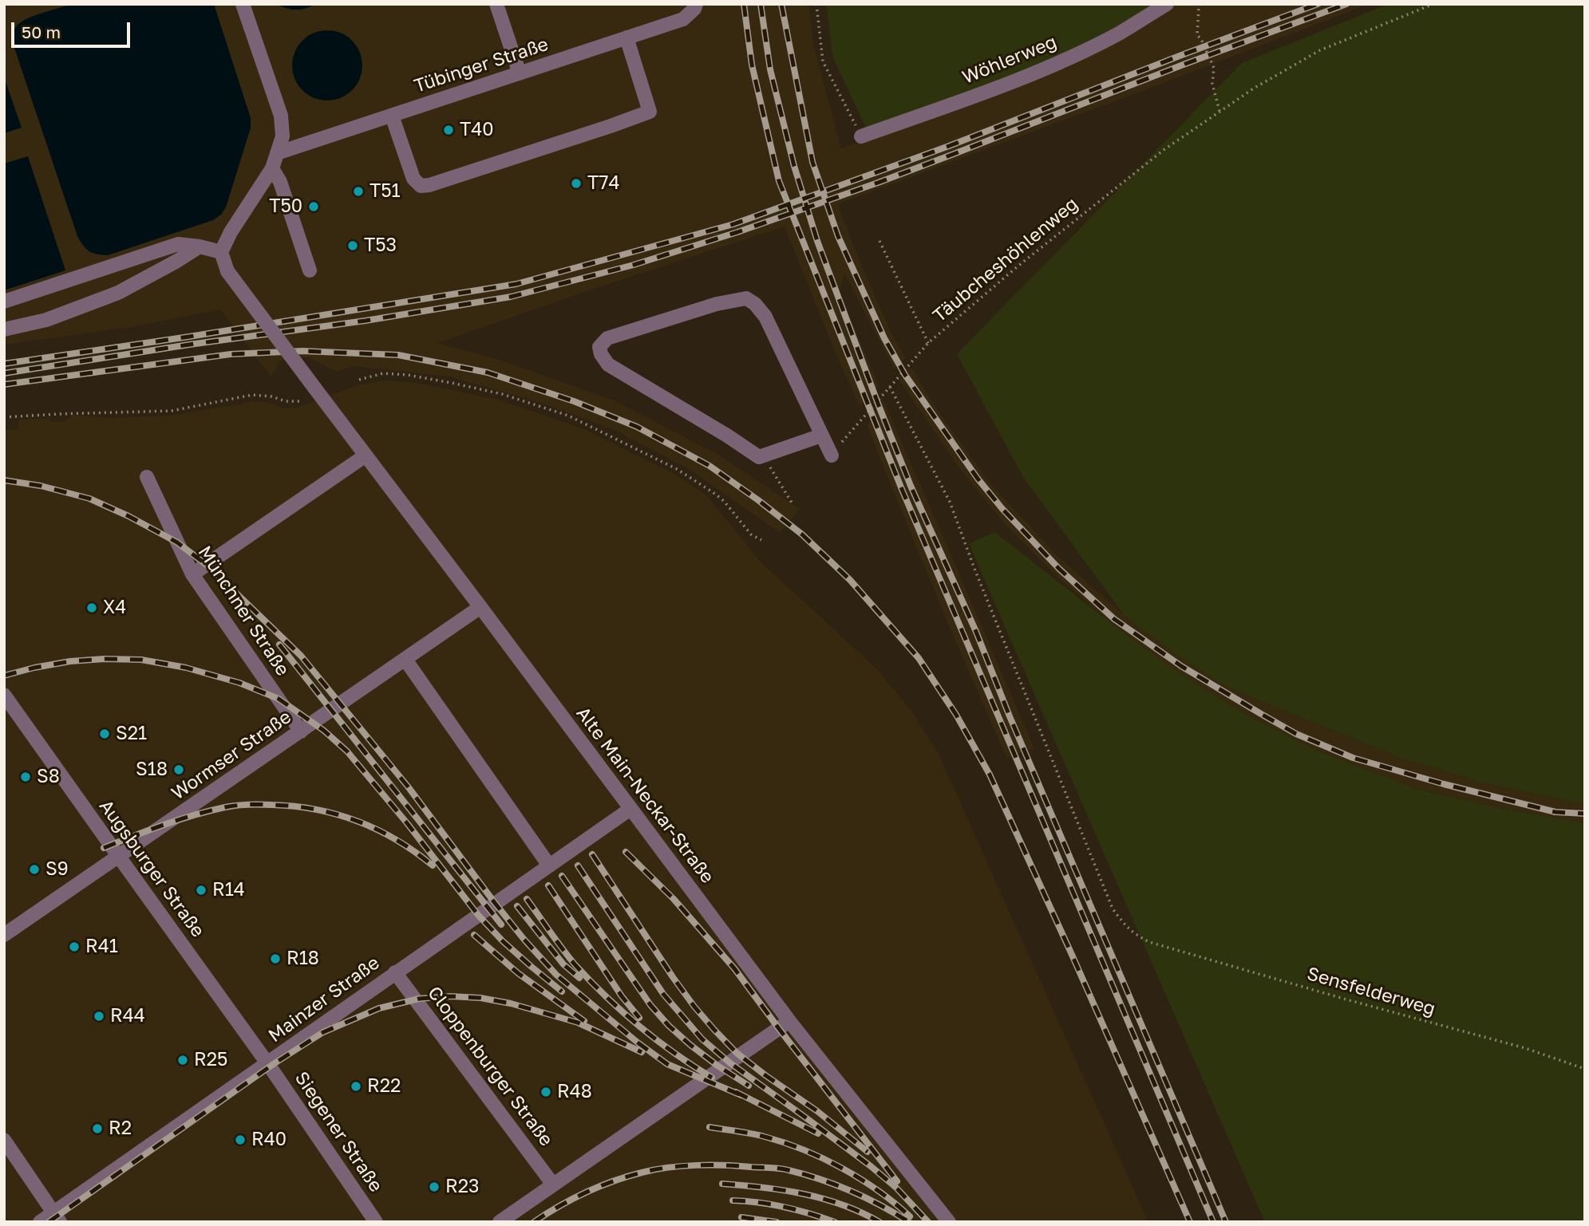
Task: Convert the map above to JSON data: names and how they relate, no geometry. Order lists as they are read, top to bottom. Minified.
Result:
{"streets":{"street":["Wöhlerweg","Tübinger Straße","Münchner Straße","Wormser Straße","Alte Main-Neckar-Straße","Augsburger Straße","Mainzer Straße","Cloppenburger Straße","Siegener Straße"],"path":["Täubcheshöhlenweg","Sensfelderweg"]},"crossings":[["Täubcheshöhlenweg","Sensfelderweg"],["Münchner Straße","Wormser Straße"],["Wormser Straße","Alte Main-Neckar-Straße"],["Wormser Straße","Augsburger Straße"],["Alte Main-Neckar-Straße","Mainzer Straße"],["Augsburger Straße","Mainzer Straße"],["Augsburger Straße","Siegener Straße"],["Mainzer Straße","Cloppenburger Straße"],["Mainzer Straße","Siegener Straße"]],"places":["T40","T74","T51","T50","T53","X4","S21","S18","S8","S9","R14","R41","R18","R44","R25","R22","R48","R2","R40","R23"],"scale_bar":"50 m"}
